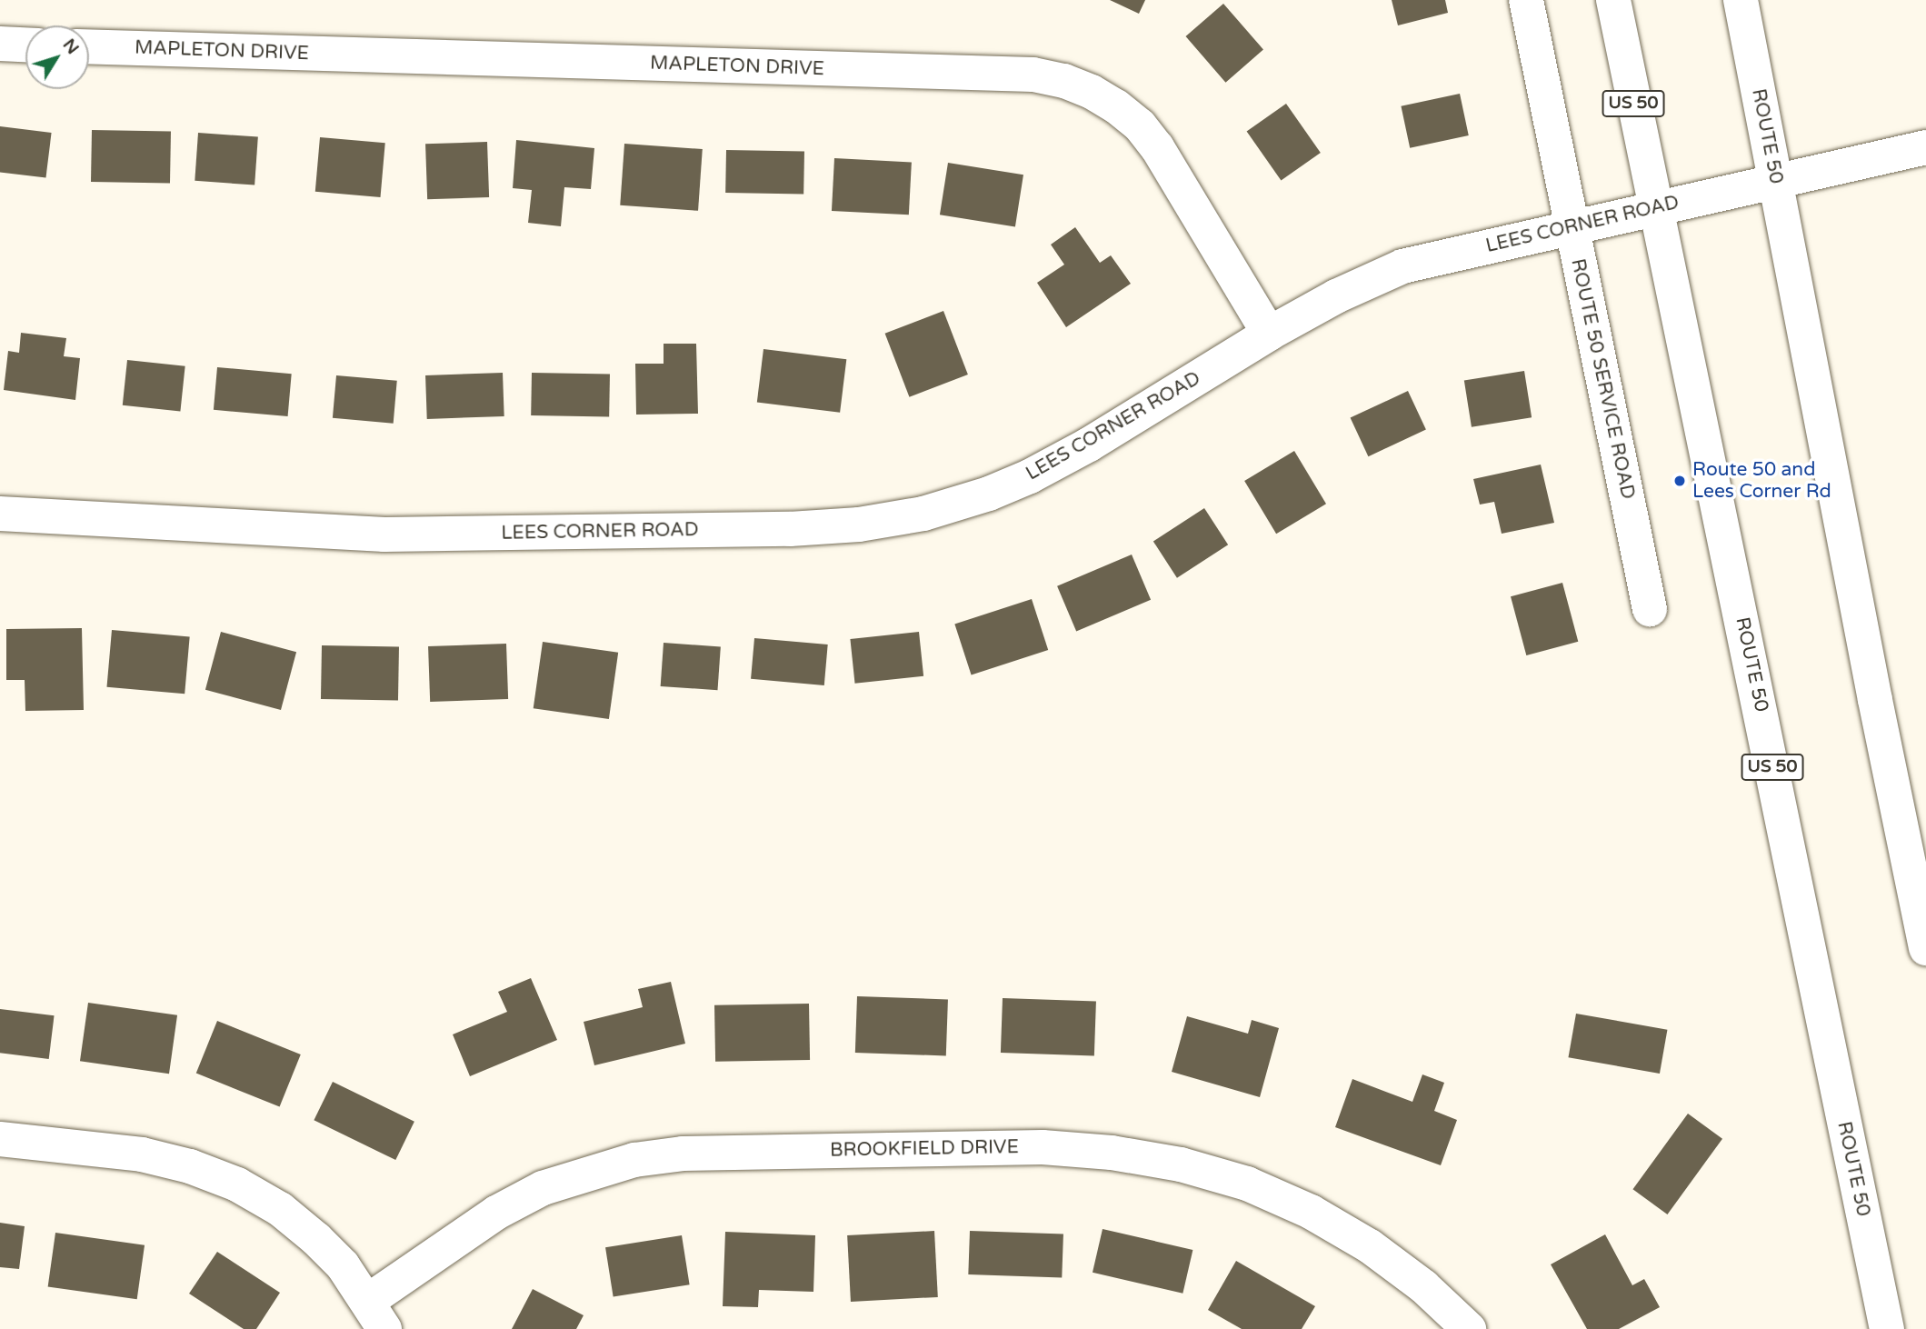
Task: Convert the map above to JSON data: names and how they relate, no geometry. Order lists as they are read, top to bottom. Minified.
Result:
{"streets":{"main road":["MAPLETON DRIVE","US 50","ROUTE 50","LEES CORNER ROAD","ROUTE 50 SERVICE ROAD","BROOKFIELD DRIVE"]},"crossings":[["MAPLETON DRIVE","LEES CORNER ROAD"],["ROUTE 50","LEES CORNER ROAD"],["LEES CORNER ROAD","ROUTE 50 SERVICE ROAD"]],"places":["Route 50 and Lees Corner Rd"],"north":"top right"}
